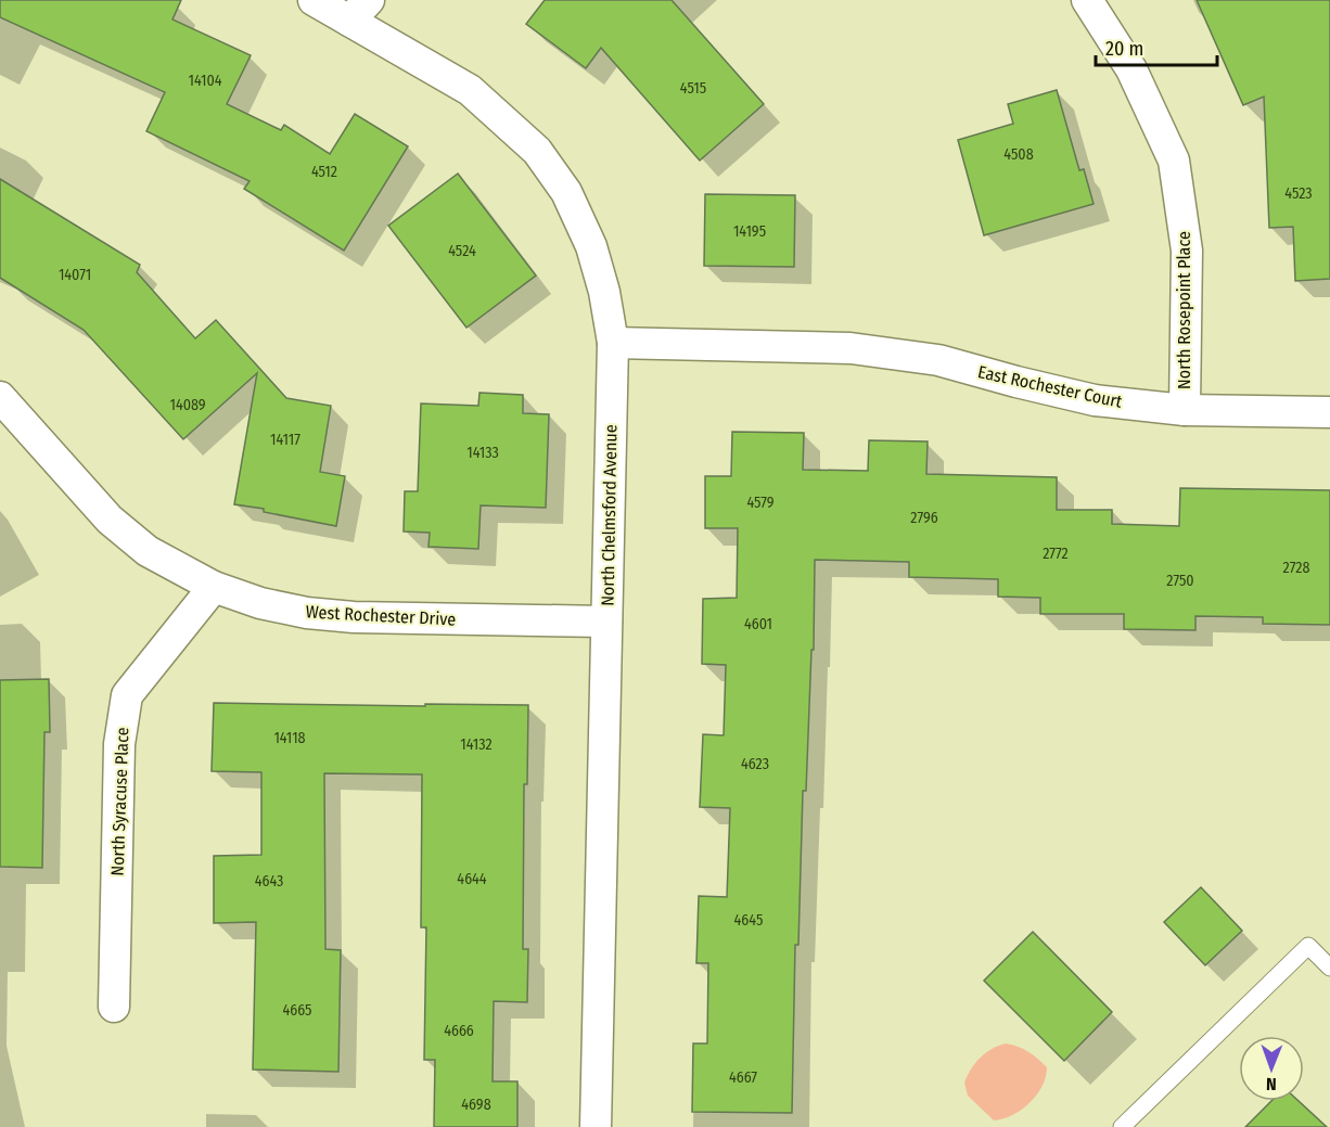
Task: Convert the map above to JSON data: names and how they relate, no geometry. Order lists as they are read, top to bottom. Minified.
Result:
{"streets":{"street":["North Rosepoint Place","East Rochester Court","North Chelmsford Avenue","West Rochester Drive","North Syracuse Place"]},"crossings":[["North Rosepoint Place","East Rochester Court"],["East Rochester Court","North Chelmsford Avenue"],["North Chelmsford Avenue","West Rochester Drive"],["West Rochester Drive","North Syracuse Place"]],"house_numbers":["14104","4515","4508","4512","4523","14195","4524","14071","14089","14117","14133","4579","2796","2772","2728","2750","4601","14118","14132","4623","4644","4643","4645","4665","4666","4667","4698"],"scale_bar":"20 m","north":"bottom"}
